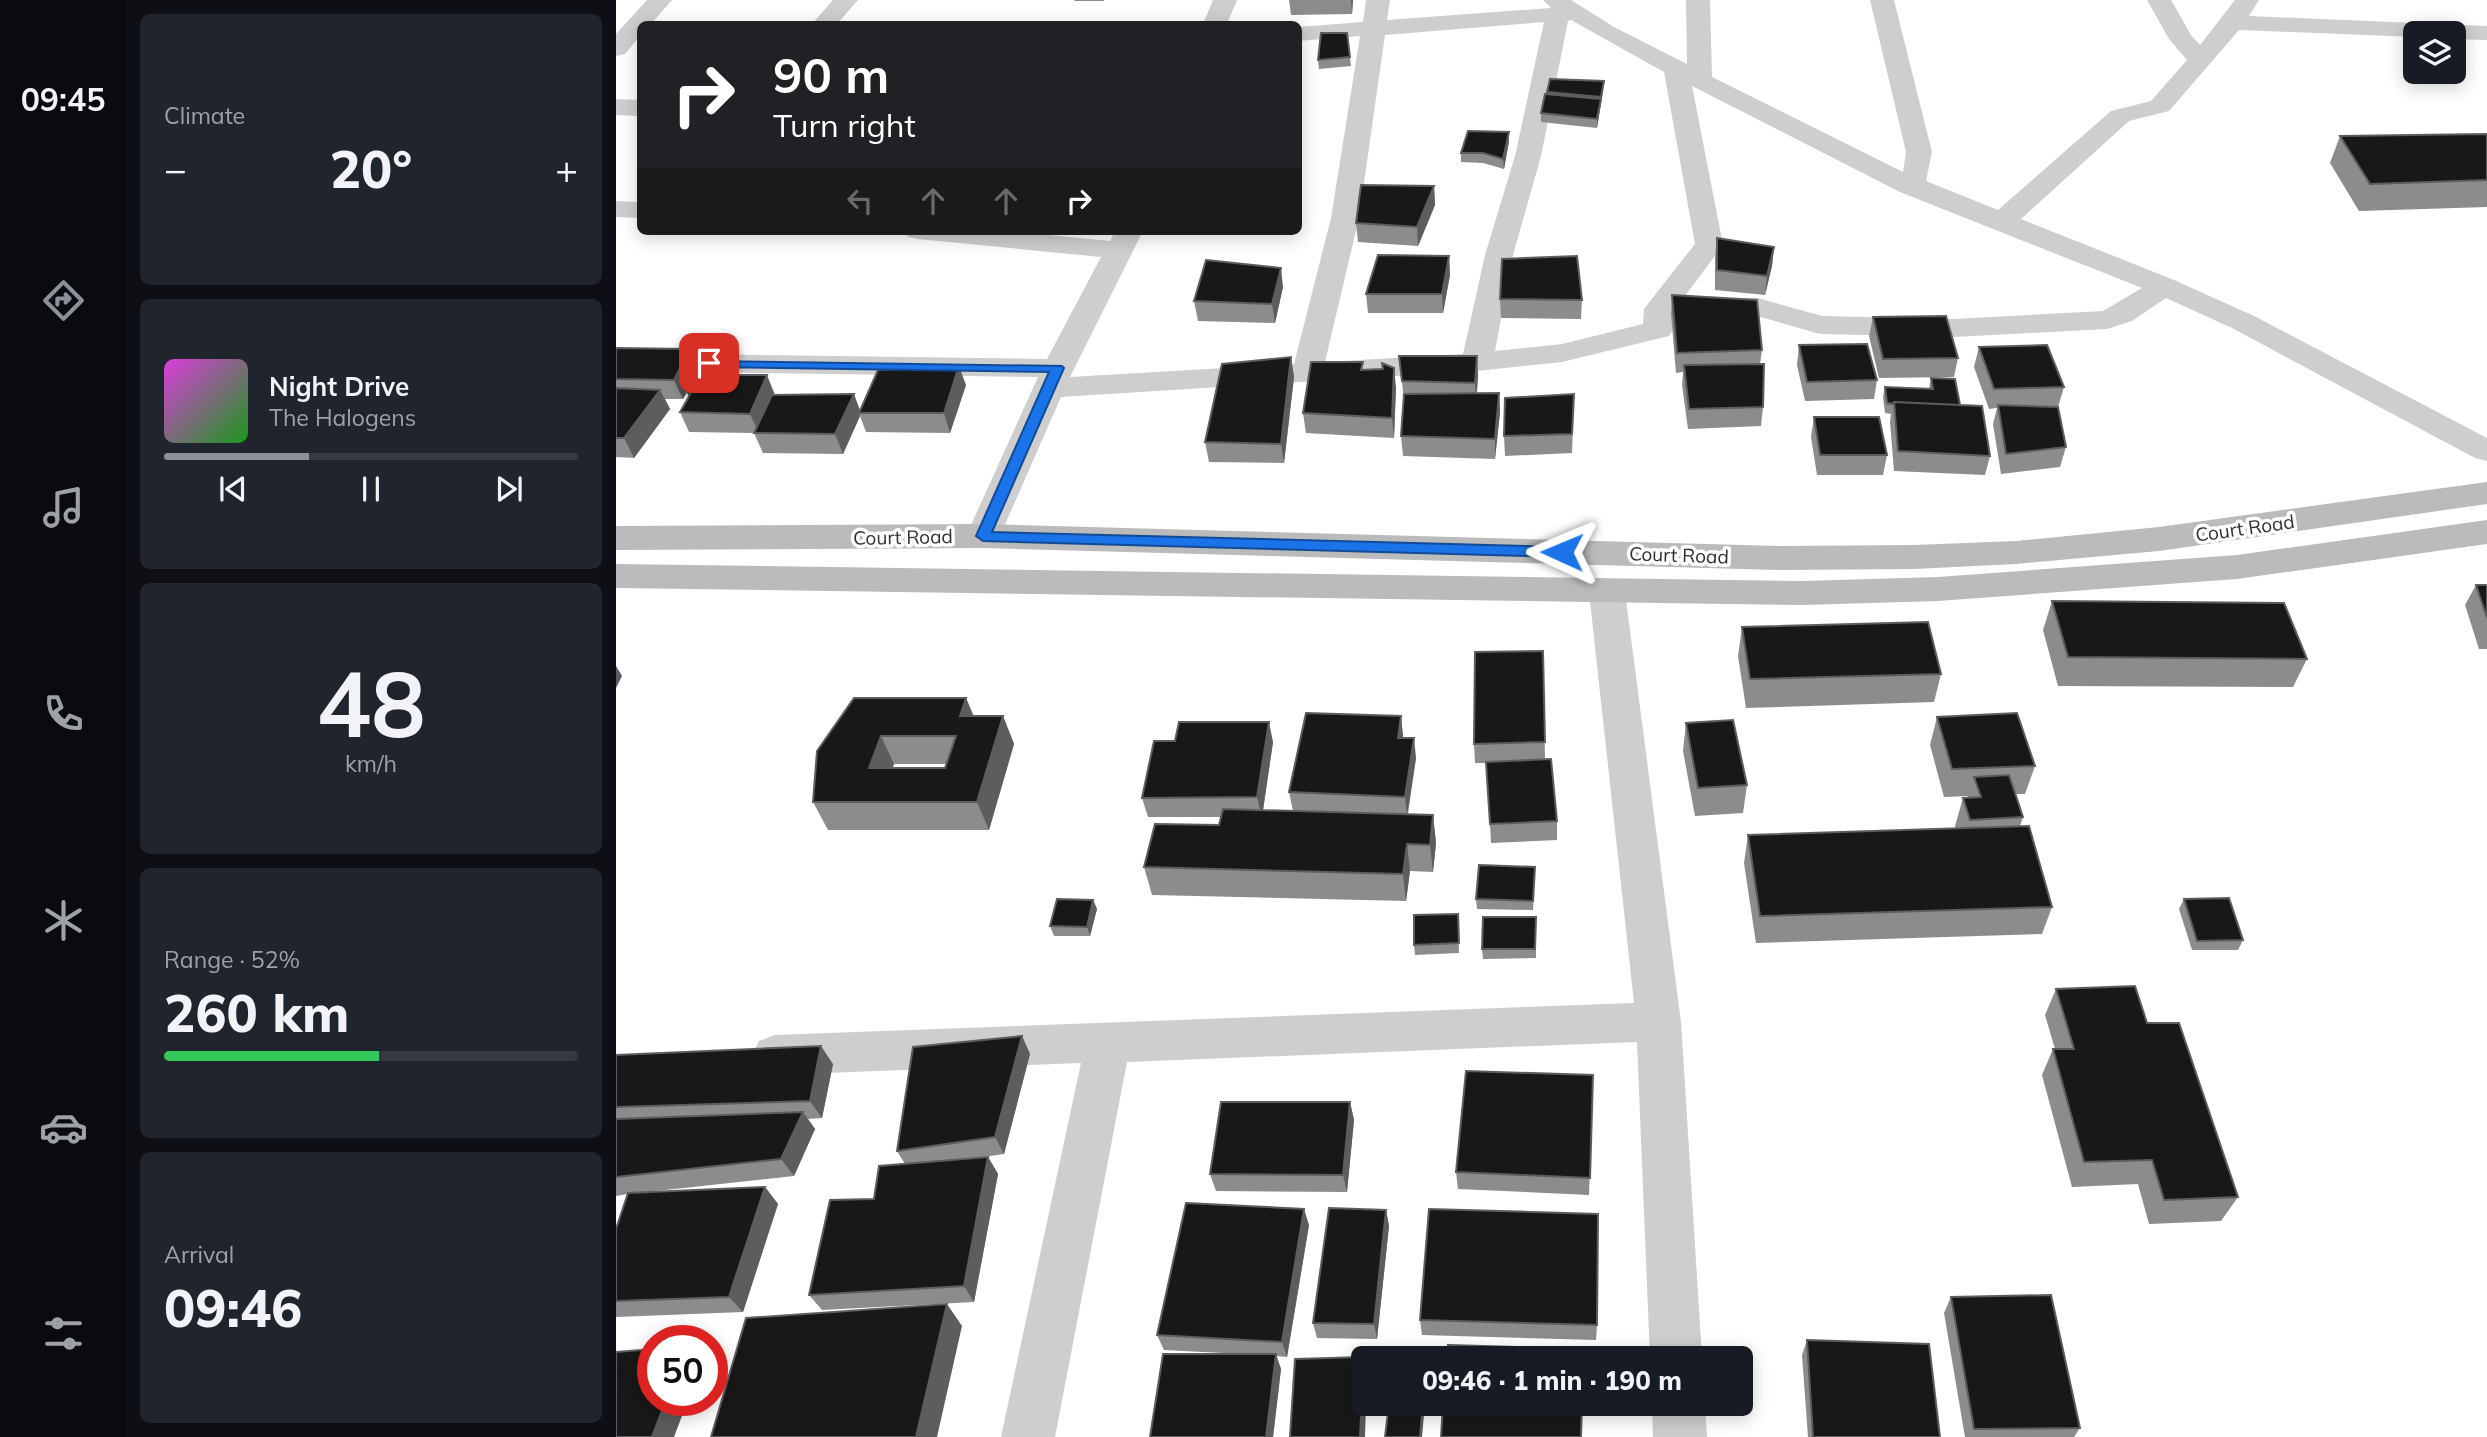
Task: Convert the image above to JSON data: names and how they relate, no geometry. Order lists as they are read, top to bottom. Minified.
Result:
{"streets":{"main road":["Court Road"]},"page":{"tabs":"09:45","tile":["Climate",["48","km/h"],["Range · 52%","260 km"],["Arrival","09:46"]],"turn":["90 m","Turn right"],"heat":["−","20°","+"],"song":["Night Drive","The Halogens"],"limit":"50","trip":"09:46 · 1 min · 190 m"}}
